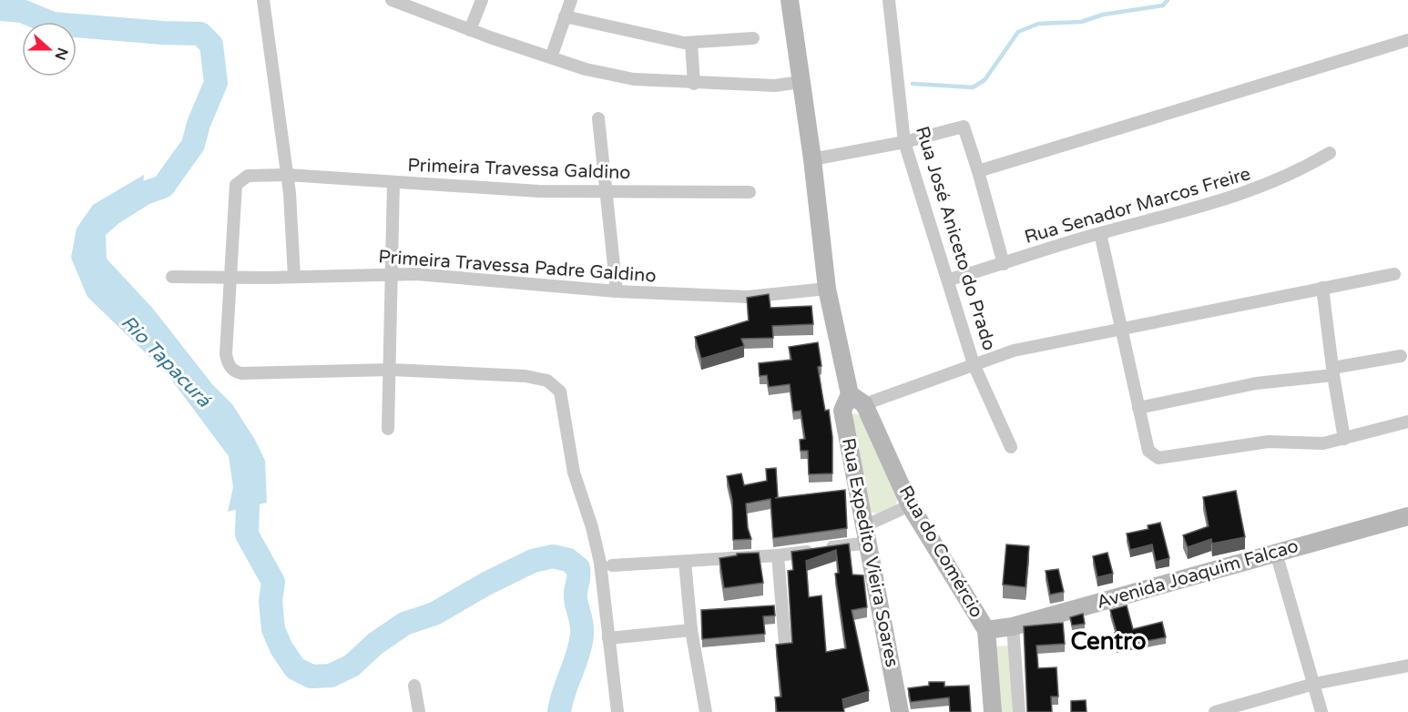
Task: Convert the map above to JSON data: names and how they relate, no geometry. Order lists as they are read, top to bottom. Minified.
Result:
{"streets":{"main road":["Rua do Comércio","Rua Expedito Vieira Soares","Avenida Joaquim Falcao"],"street":["Primeira Travessa Galdino","Rua Senador Marcos Freire","Rua José Aniceto do Prado","Primeira Travessa Padre Galdino"]},"crossings":[["Primeira Travessa Galdino","Primeira Travessa Padre Galdino"],["Rua Senador Marcos Freire","Rua José Aniceto do Prado"],["Primeira Travessa Padre Galdino","Rua do Comércio"],["Rua do Comércio","Rua Expedito Vieira Soares"],["Rua do Comércio","Avenida Joaquim Falcao"]],"districts":["Centro"],"water":["Rio Tapacurá"],"north":"right"}
